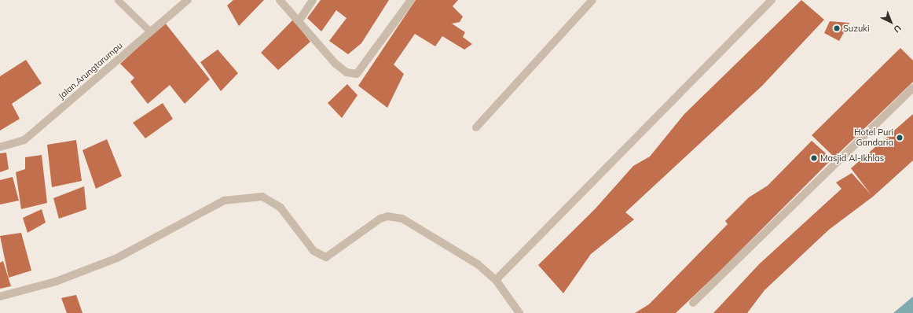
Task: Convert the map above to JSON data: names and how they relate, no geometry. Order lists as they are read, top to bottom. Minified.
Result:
{"streets":{"street":["Jalan.Arungtarumpu"]},"places":["Suzuki","Hotel Puri Gandaria","Masjid Al-Ikhlas"],"north":"bottom right"}
